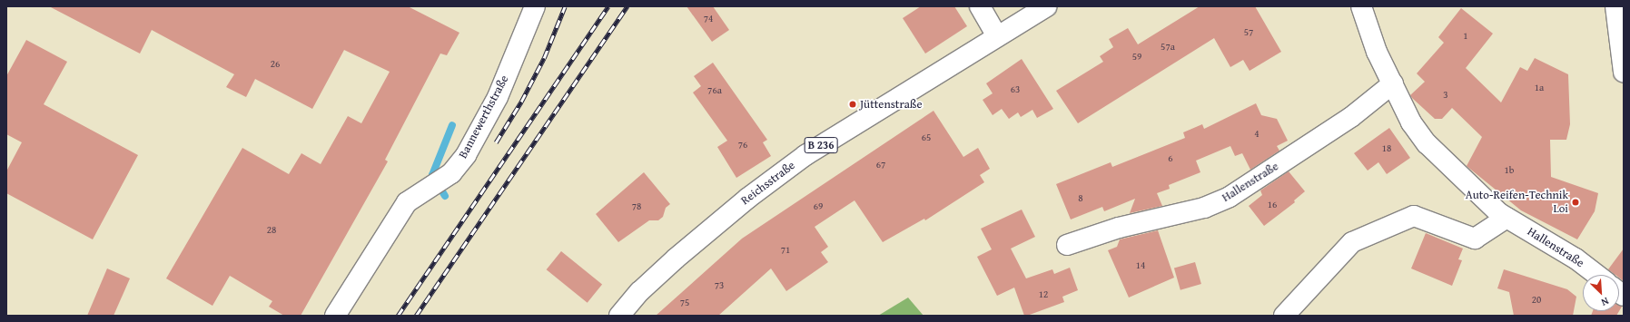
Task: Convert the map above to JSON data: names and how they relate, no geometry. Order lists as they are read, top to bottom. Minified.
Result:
{"streets":{"street":["Bannewerthstraße","B 236","Hallenstraße","Reichsstraße"]},"places":["Jüttenstraße","Auto-Reifen-Technik Loi"],"house_numbers":["74","57","1","57a","59","26","1a","63","76a","3","4","65","76","18","6","67","1b","8","16","78","69","28","71","14","73","12","20","75"],"north":"bottom right"}
